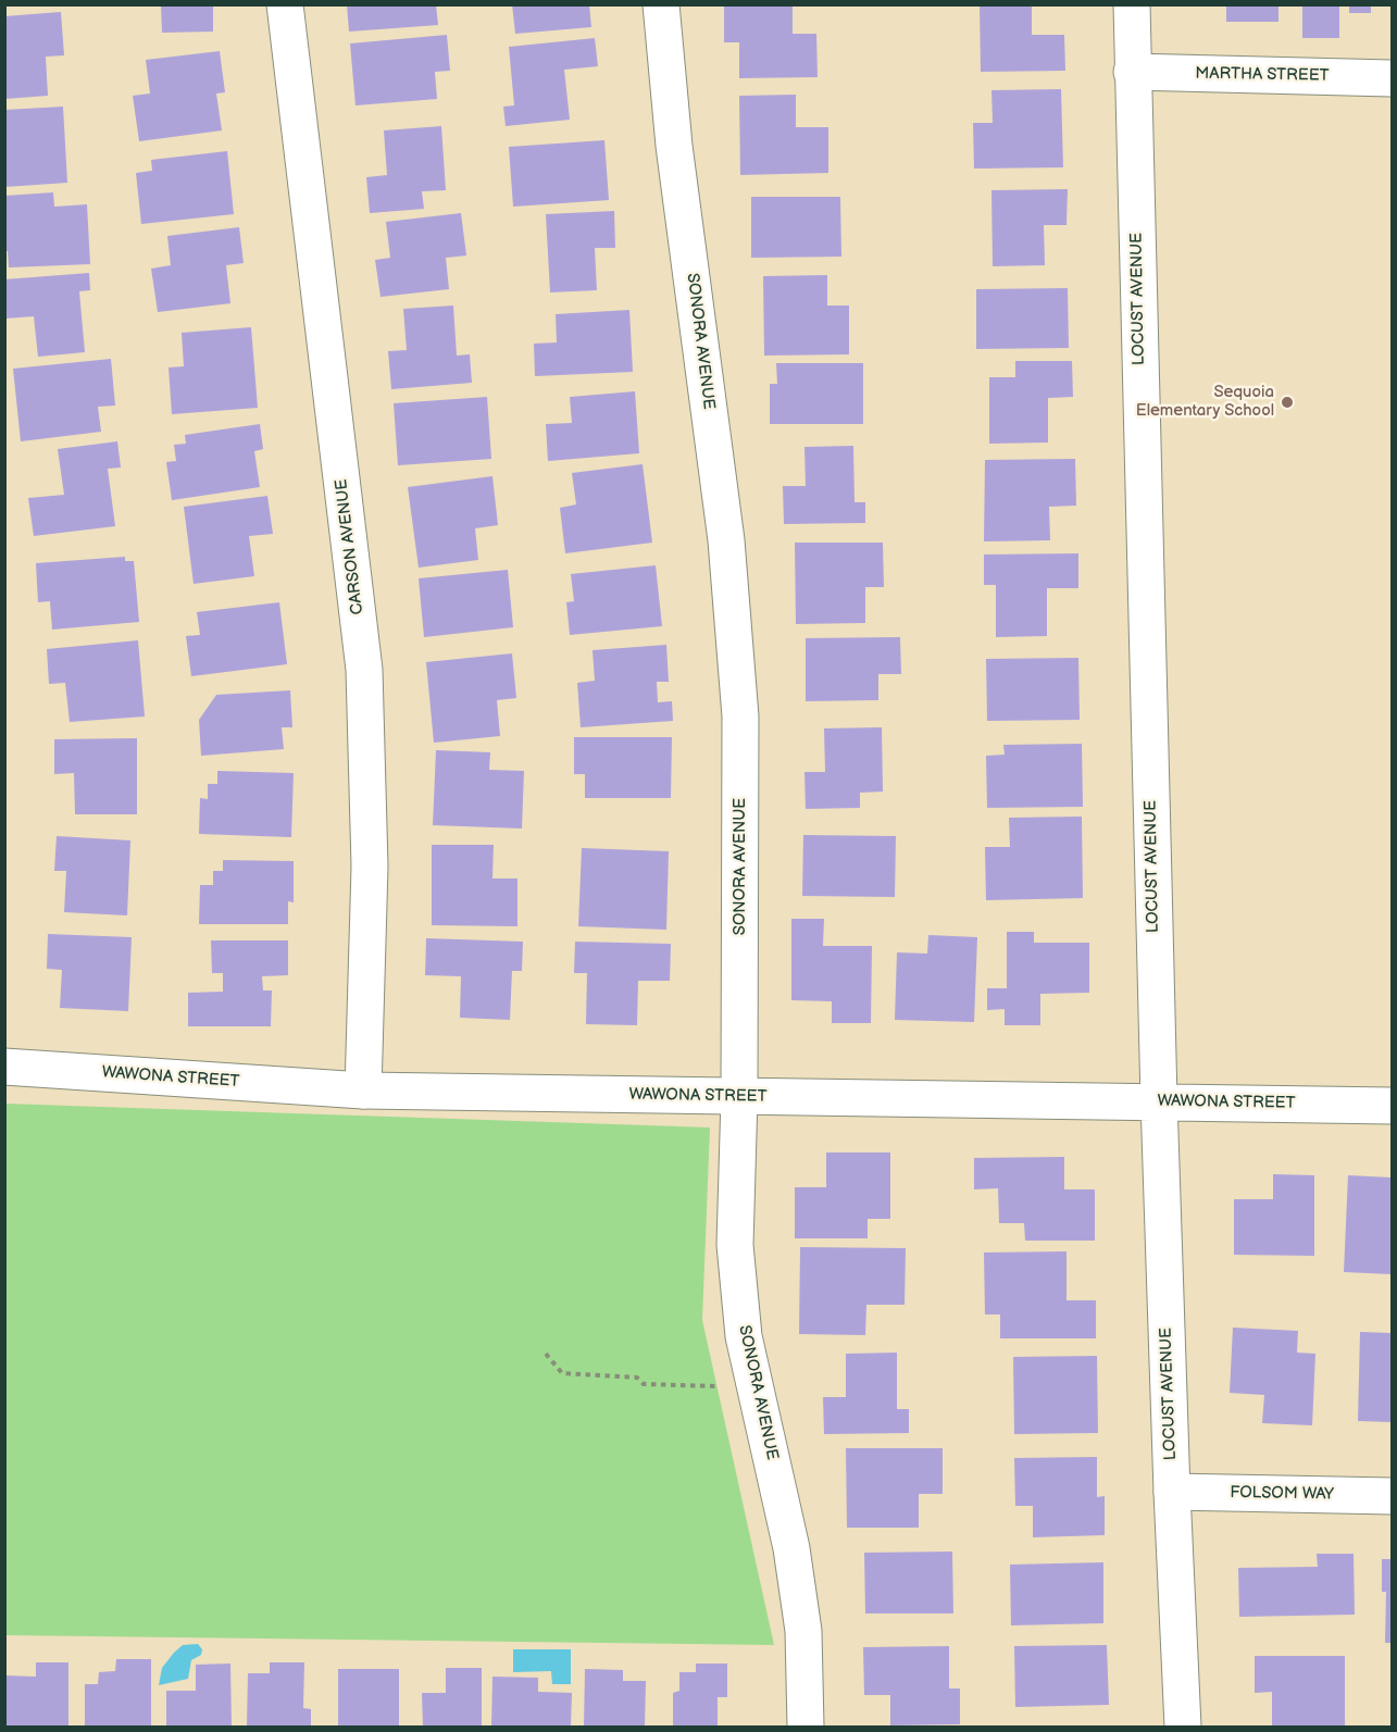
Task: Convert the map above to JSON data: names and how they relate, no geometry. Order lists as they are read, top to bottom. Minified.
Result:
{"streets":{"street":["MARTHA STREET","LOCUST AVENUE","SONORA AVENUE","CARSON AVENUE","WAWONA STREET","FOLSOM WAY"]},"crossings":[["MARTHA STREET","LOCUST AVENUE"],["LOCUST AVENUE","WAWONA STREET"],["LOCUST AVENUE","FOLSOM WAY"],["SONORA AVENUE","WAWONA STREET"],["CARSON AVENUE","WAWONA STREET"]],"places":["Sequoia Elementary School"]}
